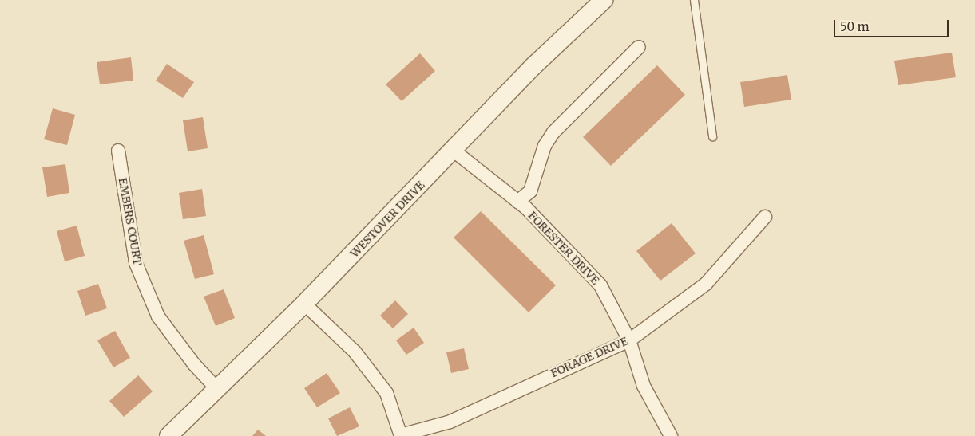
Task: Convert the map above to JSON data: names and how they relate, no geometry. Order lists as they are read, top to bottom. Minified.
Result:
{"streets":{"street":["WESTOVER DRIVE","EMBERS COURT","FORESTER DRIVE","FORAGE DRIVE"]},"crossings":[["WESTOVER DRIVE","EMBERS COURT"],["WESTOVER DRIVE","FORESTER DRIVE"],["FORESTER DRIVE","FORAGE DRIVE"]],"scale_bar":"50 m"}
